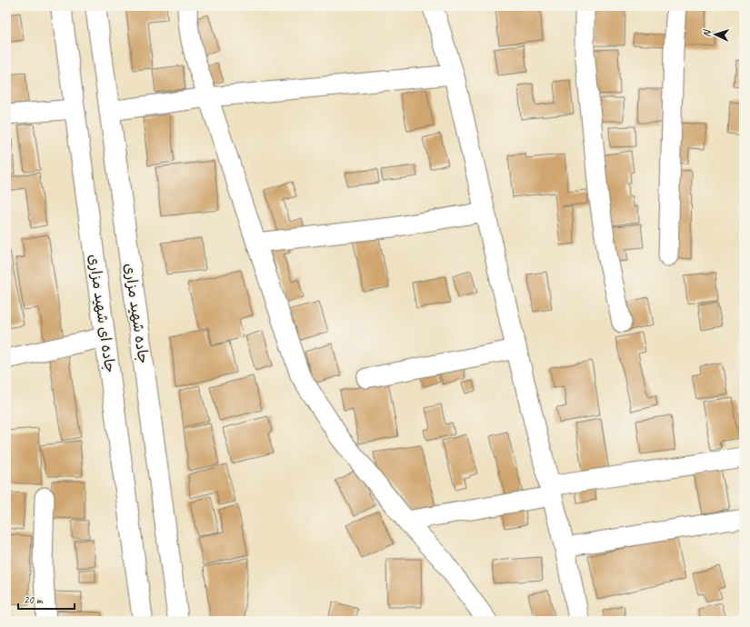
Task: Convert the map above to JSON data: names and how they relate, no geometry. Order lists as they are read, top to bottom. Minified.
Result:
{"streets":{"main road":["جاده ای شهید مزاری","جاده شهید مزاری"]},"scale_bar":"20 m","north":"left"}
